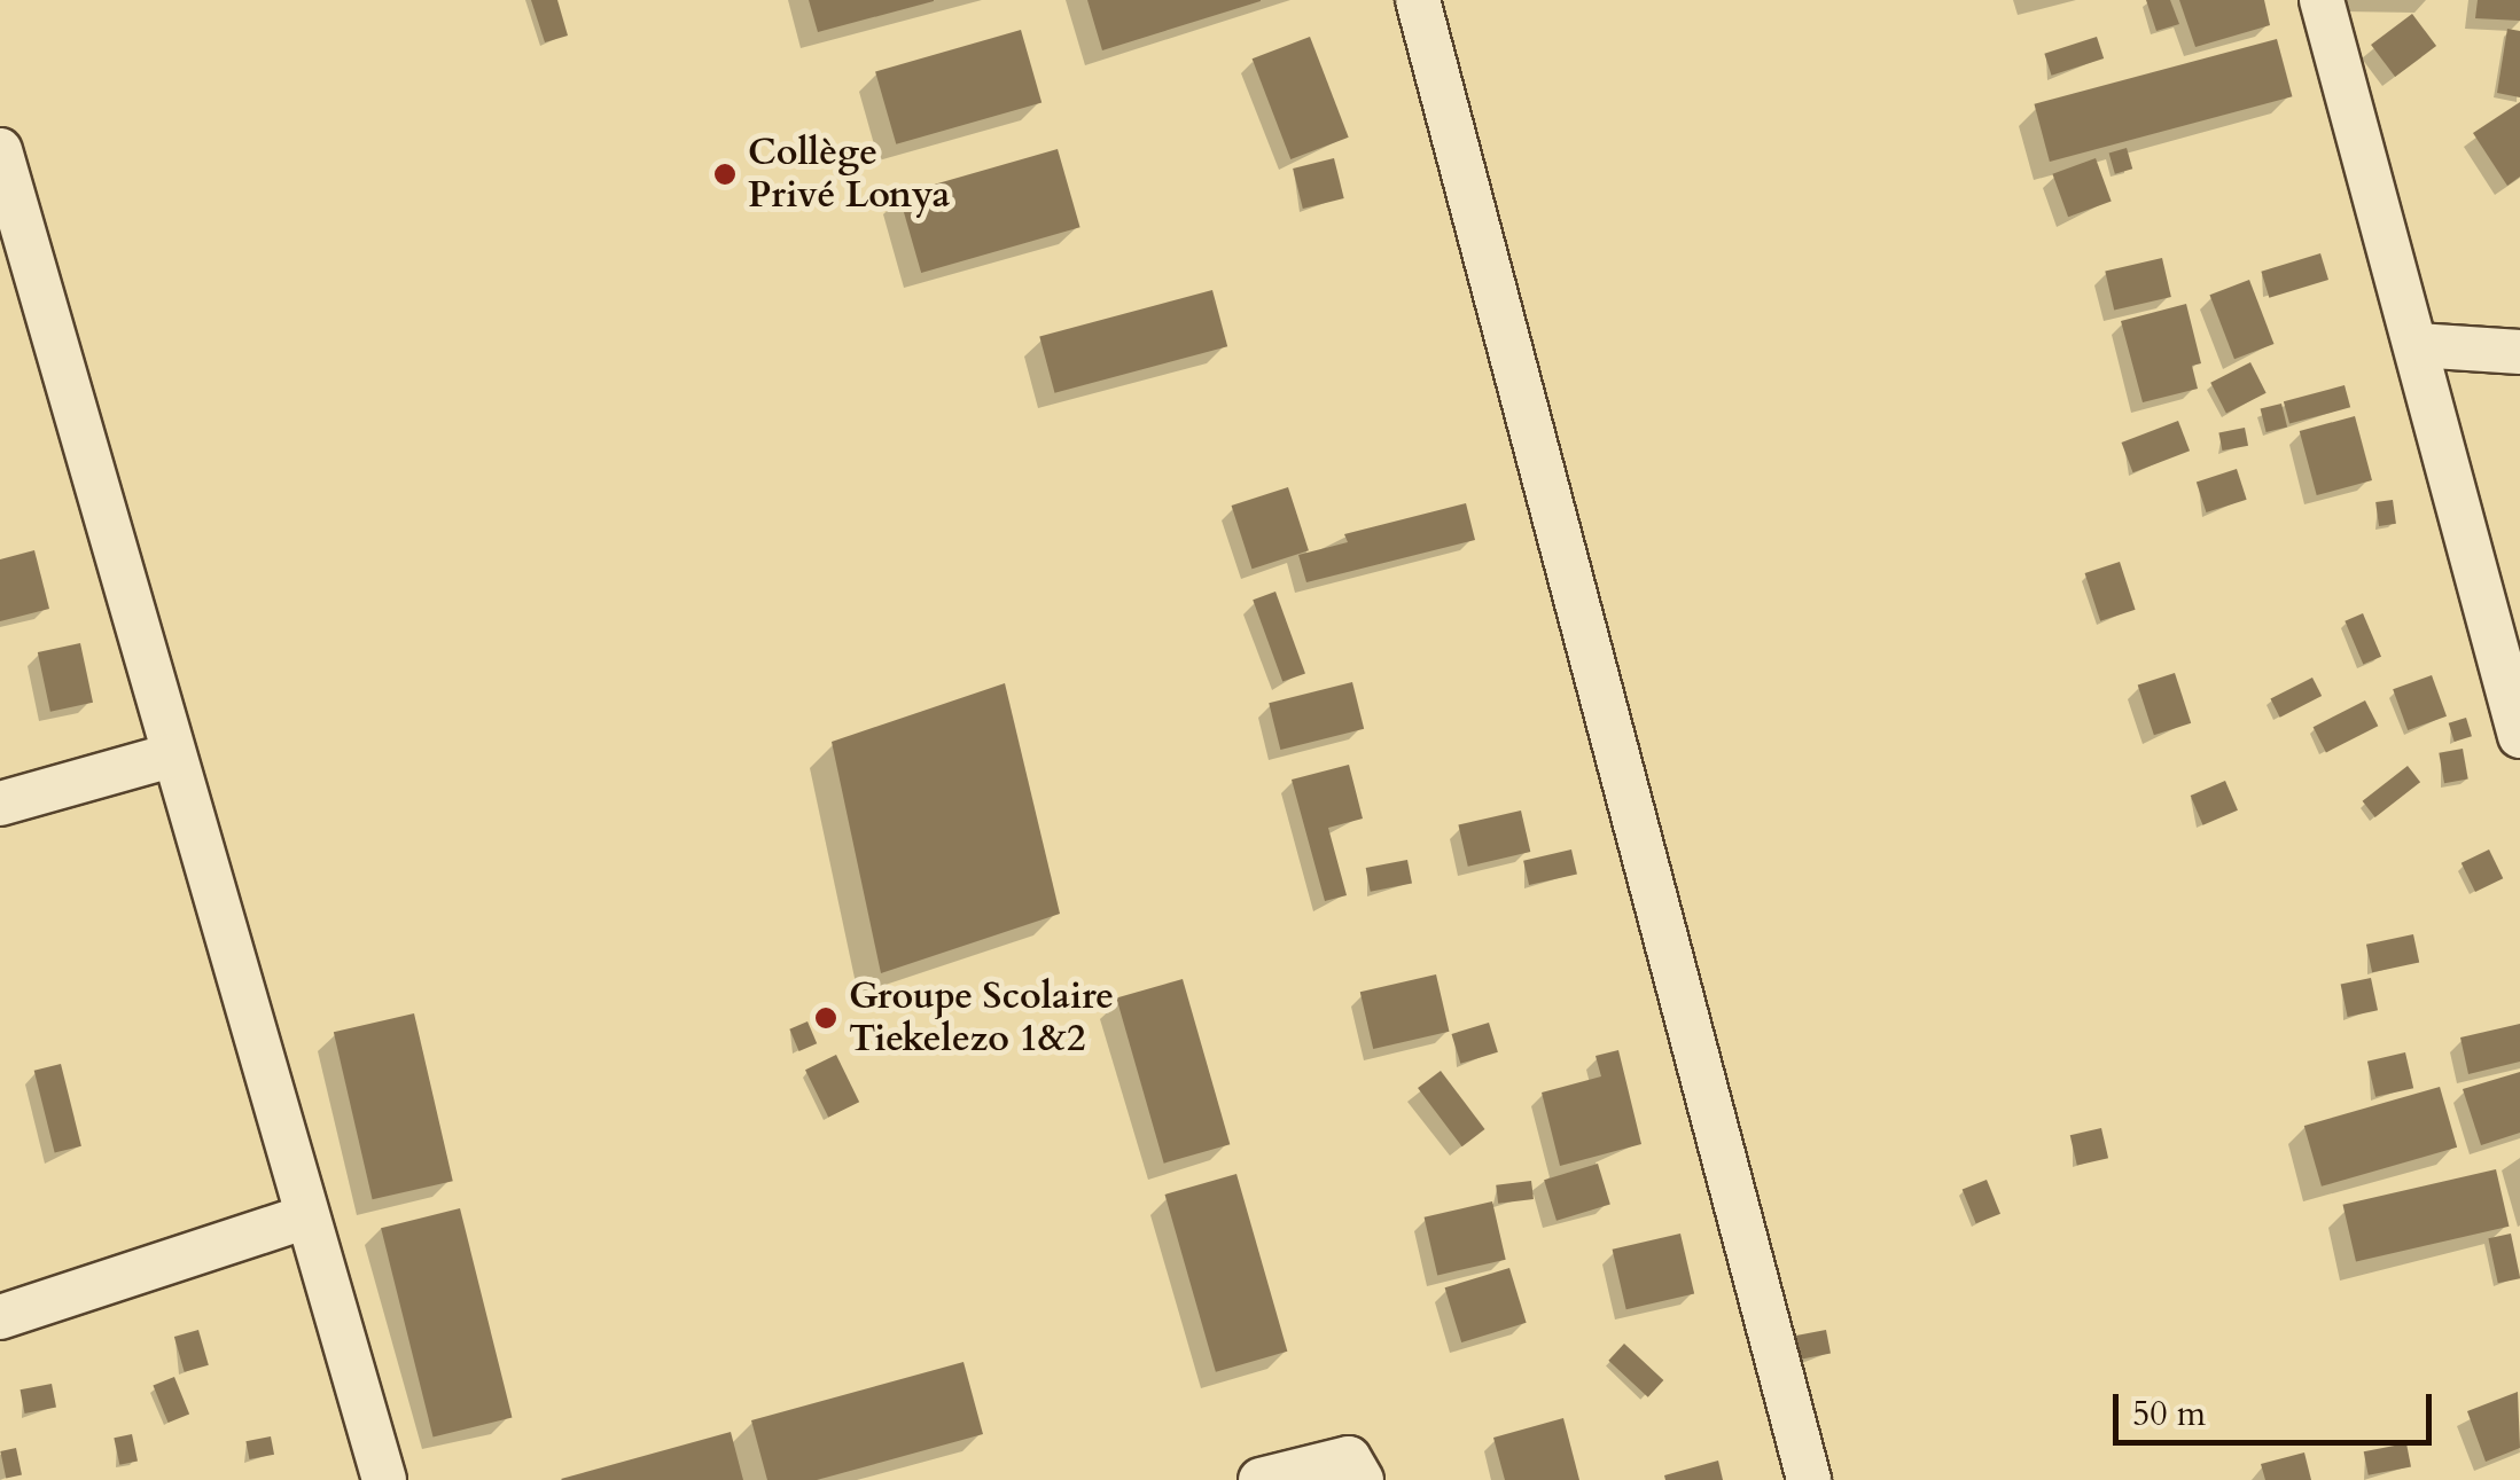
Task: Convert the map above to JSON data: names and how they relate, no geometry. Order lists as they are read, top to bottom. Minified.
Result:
{"places":["Collège Privé Lonya","Groupe Scolaire Tiekelezo 1&2"],"scale_bar":"50 m"}
